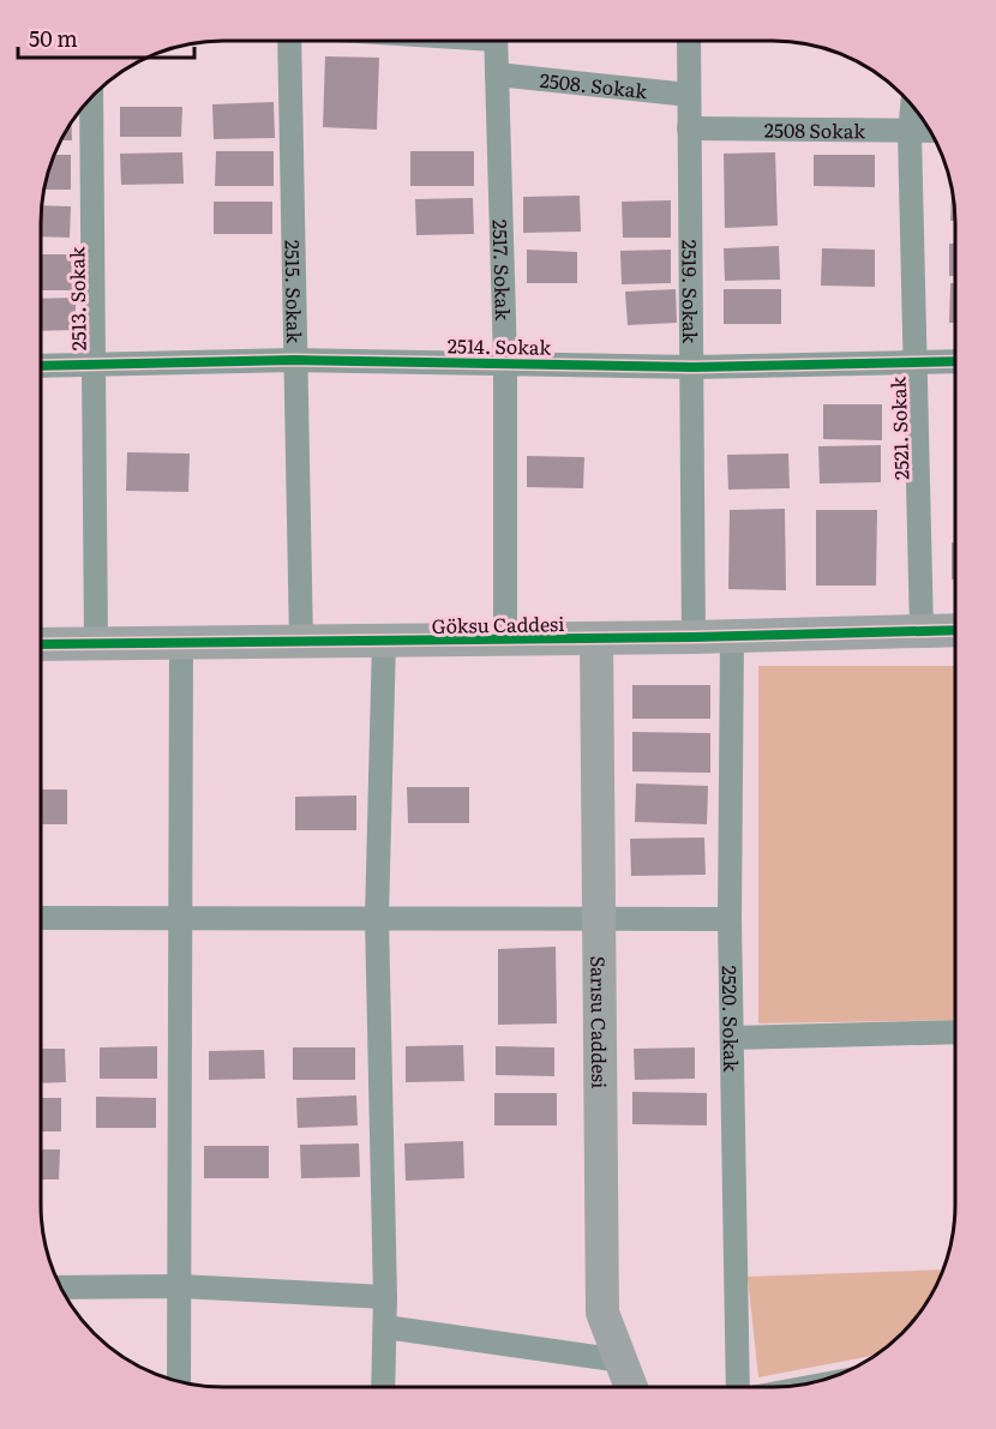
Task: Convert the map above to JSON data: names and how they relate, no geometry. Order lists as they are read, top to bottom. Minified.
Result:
{"streets":{"street":["2508. Sokak","2508 Sokak","2517. Sokak","2519. Sokak","2515. Sokak","2513. Sokak","2514. Sokak","2521. Sokak","Göksu Caddesi","2520. Sokak","Sarısu Caddesi"]},"crossings":[["2508. Sokak","2517. Sokak"],["2508. Sokak","2519. Sokak"],["2508 Sokak","2519. Sokak"],["2508 Sokak","2521. Sokak"],["2517. Sokak","2514. Sokak"],["2517. Sokak","Göksu Caddesi"],["2519. Sokak","2514. Sokak"],["2519. Sokak","Göksu Caddesi"],["2515. Sokak","2514. Sokak"],["2515. Sokak","Göksu Caddesi"],["2513. Sokak","2514. Sokak"],["2513. Sokak","Göksu Caddesi"],["2514. Sokak","2521. Sokak"],["2521. Sokak","Göksu Caddesi"],["Göksu Caddesi","2520. Sokak"],["Göksu Caddesi","Sarısu Caddesi"]],"scale_bar":"50 m"}
